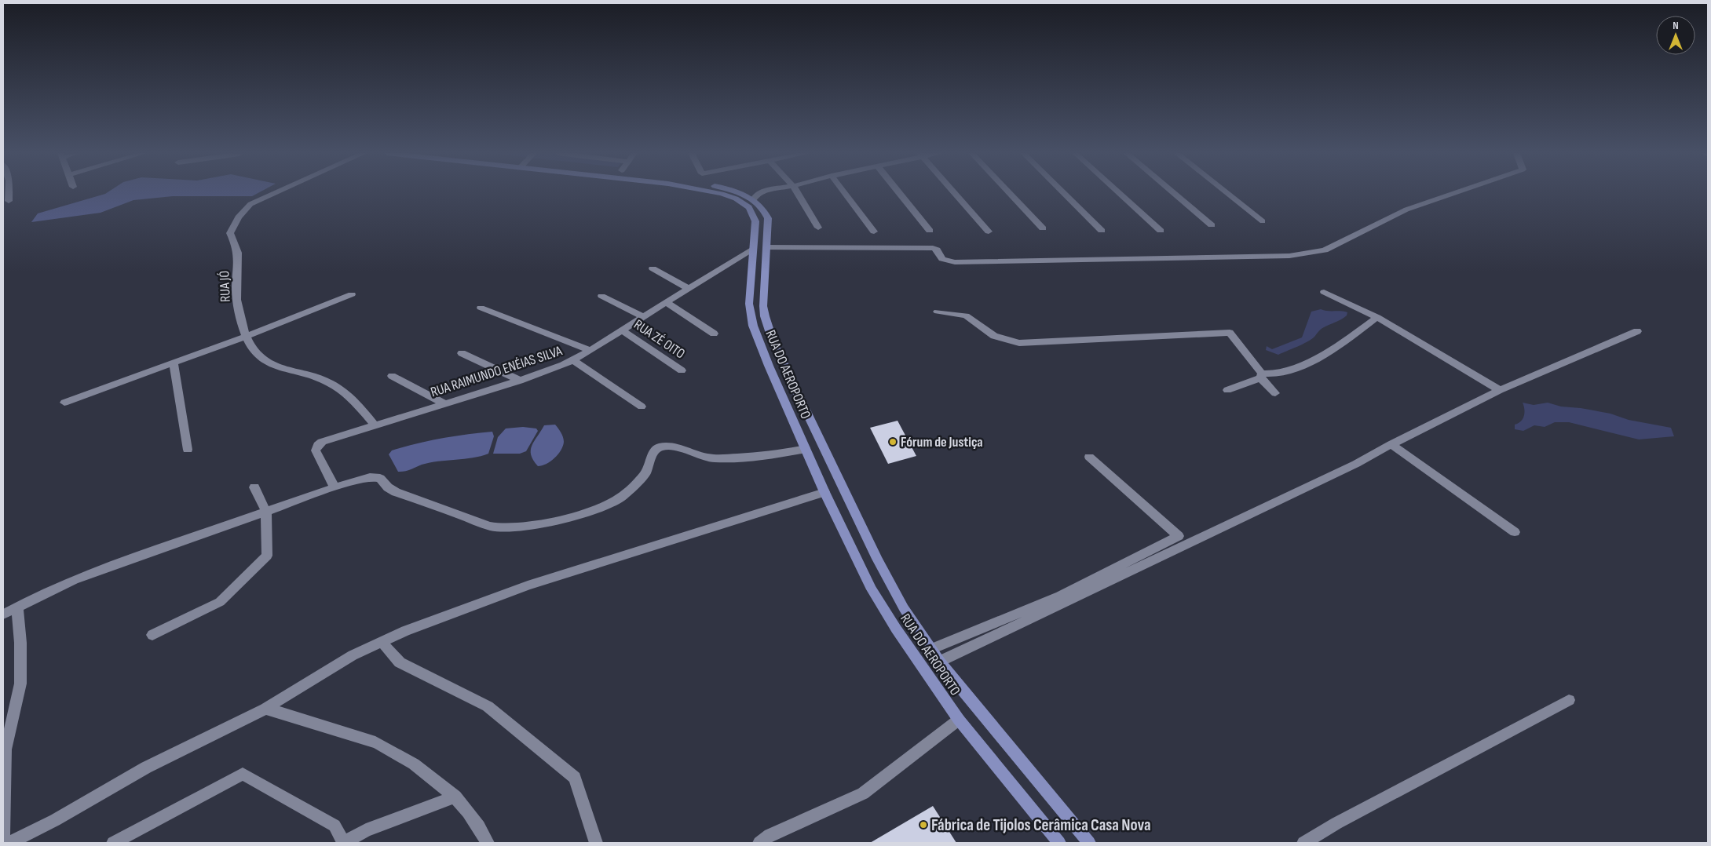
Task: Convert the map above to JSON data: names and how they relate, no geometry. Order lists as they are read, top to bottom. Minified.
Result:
{"streets":{"main road":["RUA DO AEROPORTO"],"street":["RUA JÓ","RUA ZÉ OITO","RUA RAIMUNDO ENÉIAS SILVA"]},"crossings":[["RUA JÓ","RUA RAIMUNDO ENÉIAS SILVA"],["RUA ZÉ OITO","RUA RAIMUNDO ENÉIAS SILVA"],["RUA RAIMUNDO ENÉIAS SILVA","RUA DO AEROPORTO"]],"places":["Fórum de Justiça","Fábrica de Tijolos Cerâmica Casa Nova"],"north":"top"}
